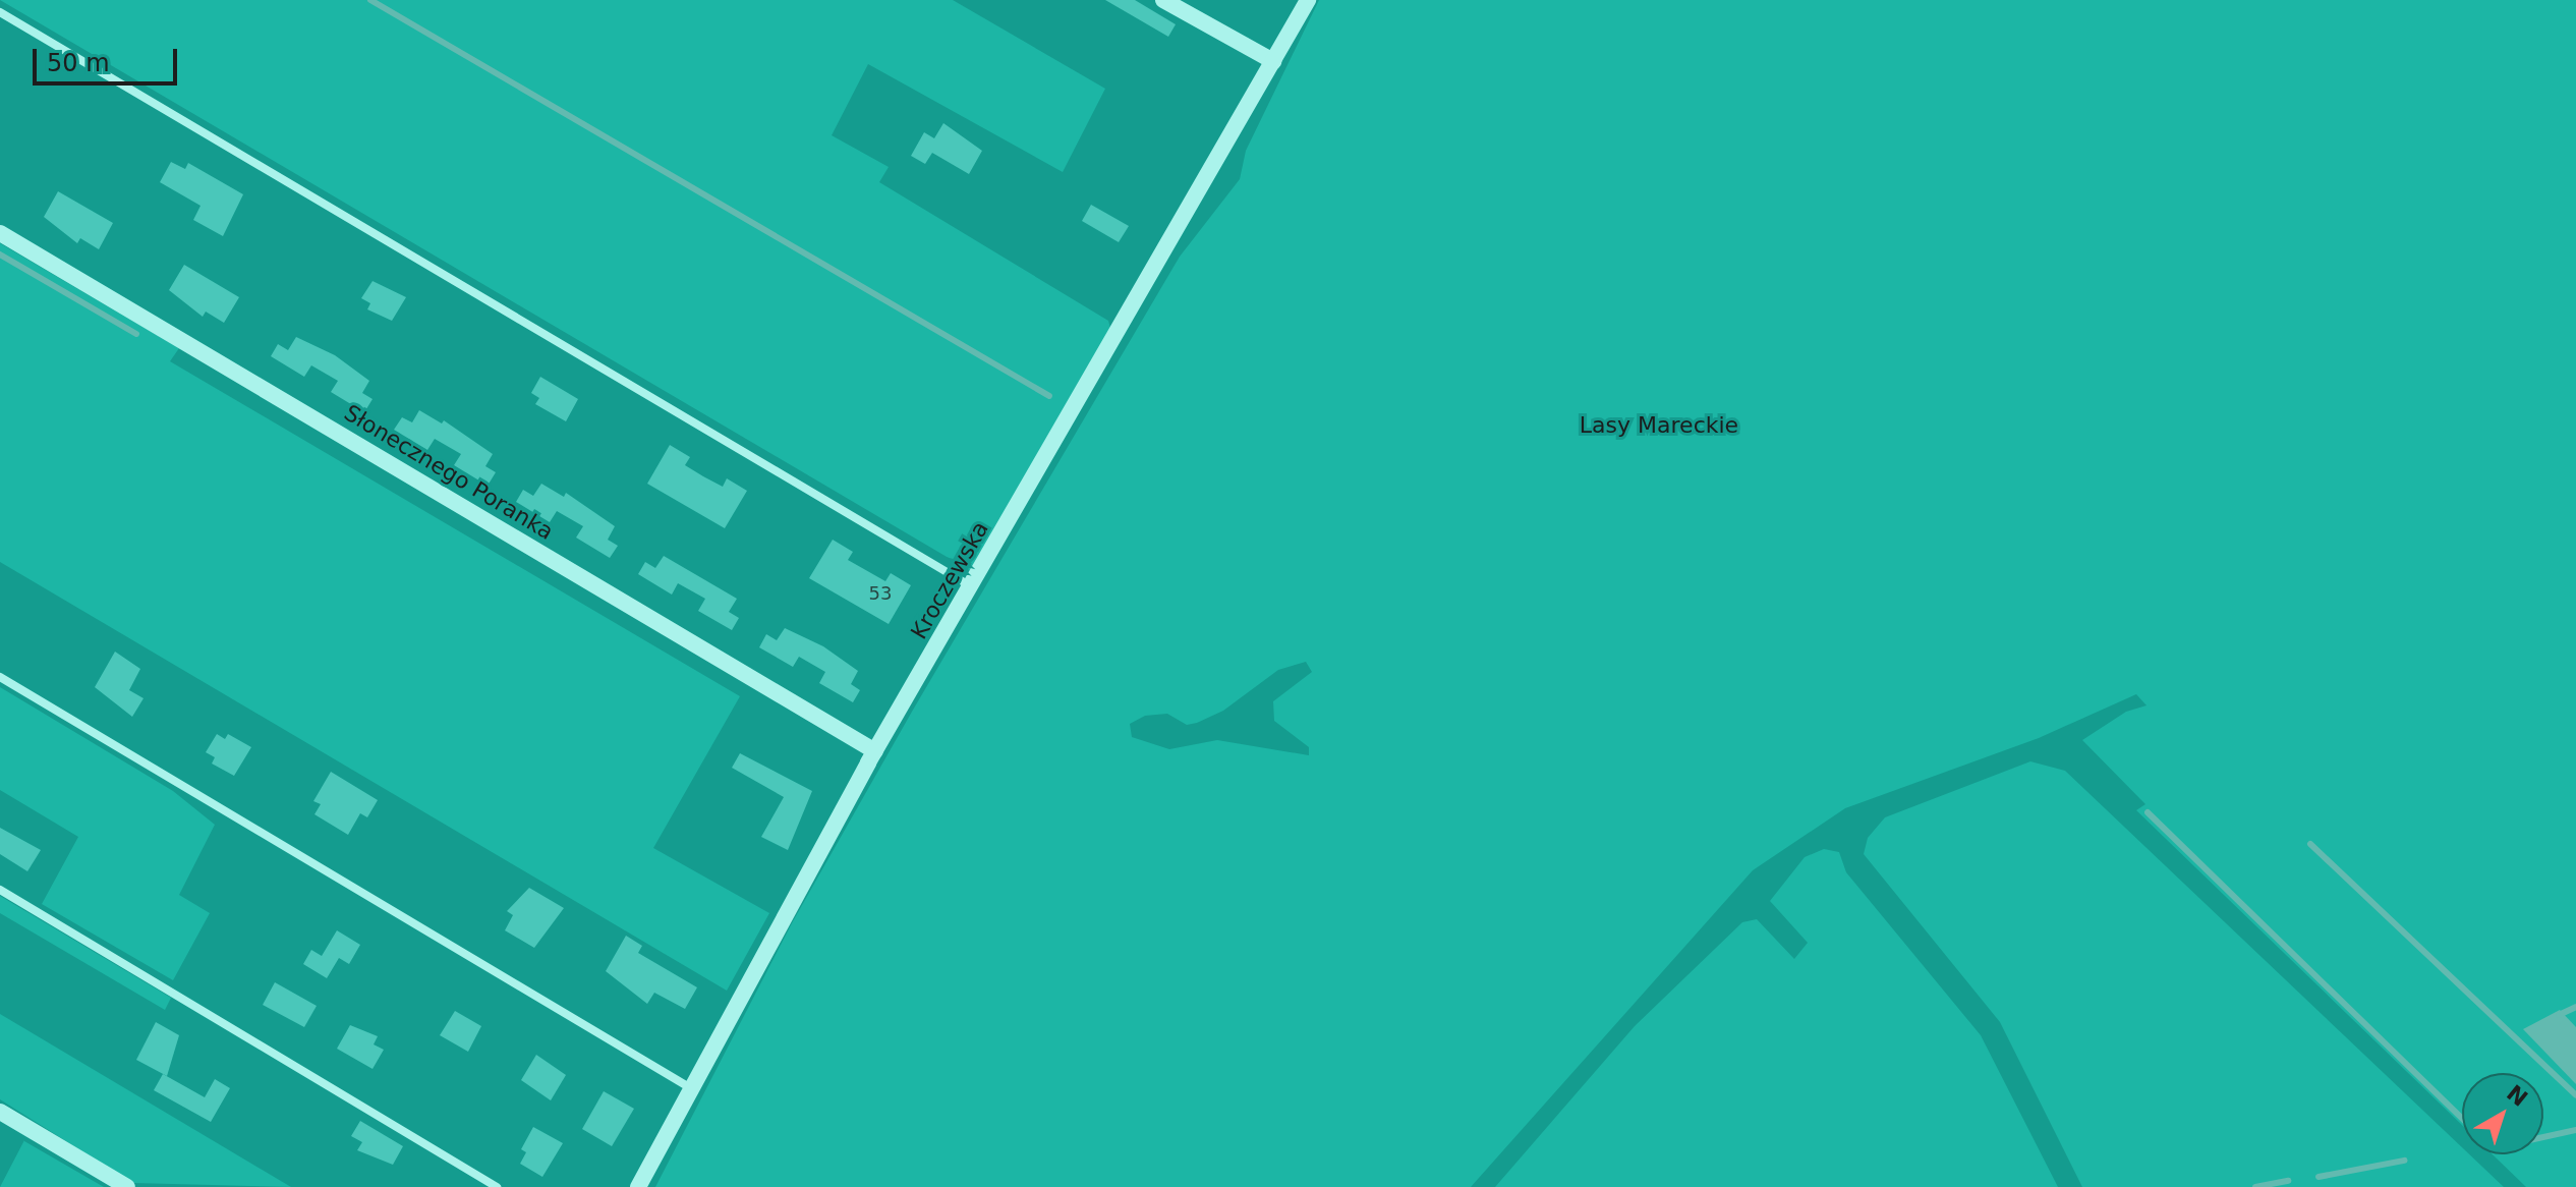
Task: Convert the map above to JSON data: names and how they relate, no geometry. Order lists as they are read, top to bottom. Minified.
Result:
{"streets":{"street":["Słonecznego Poranka","Kroczewska"]},"crossings":[["Słonecznego Poranka","Kroczewska"]],"parks":["Lasy Mareckie"],"house_numbers":["53"],"scale_bar":"50 m","north":"top right"}
